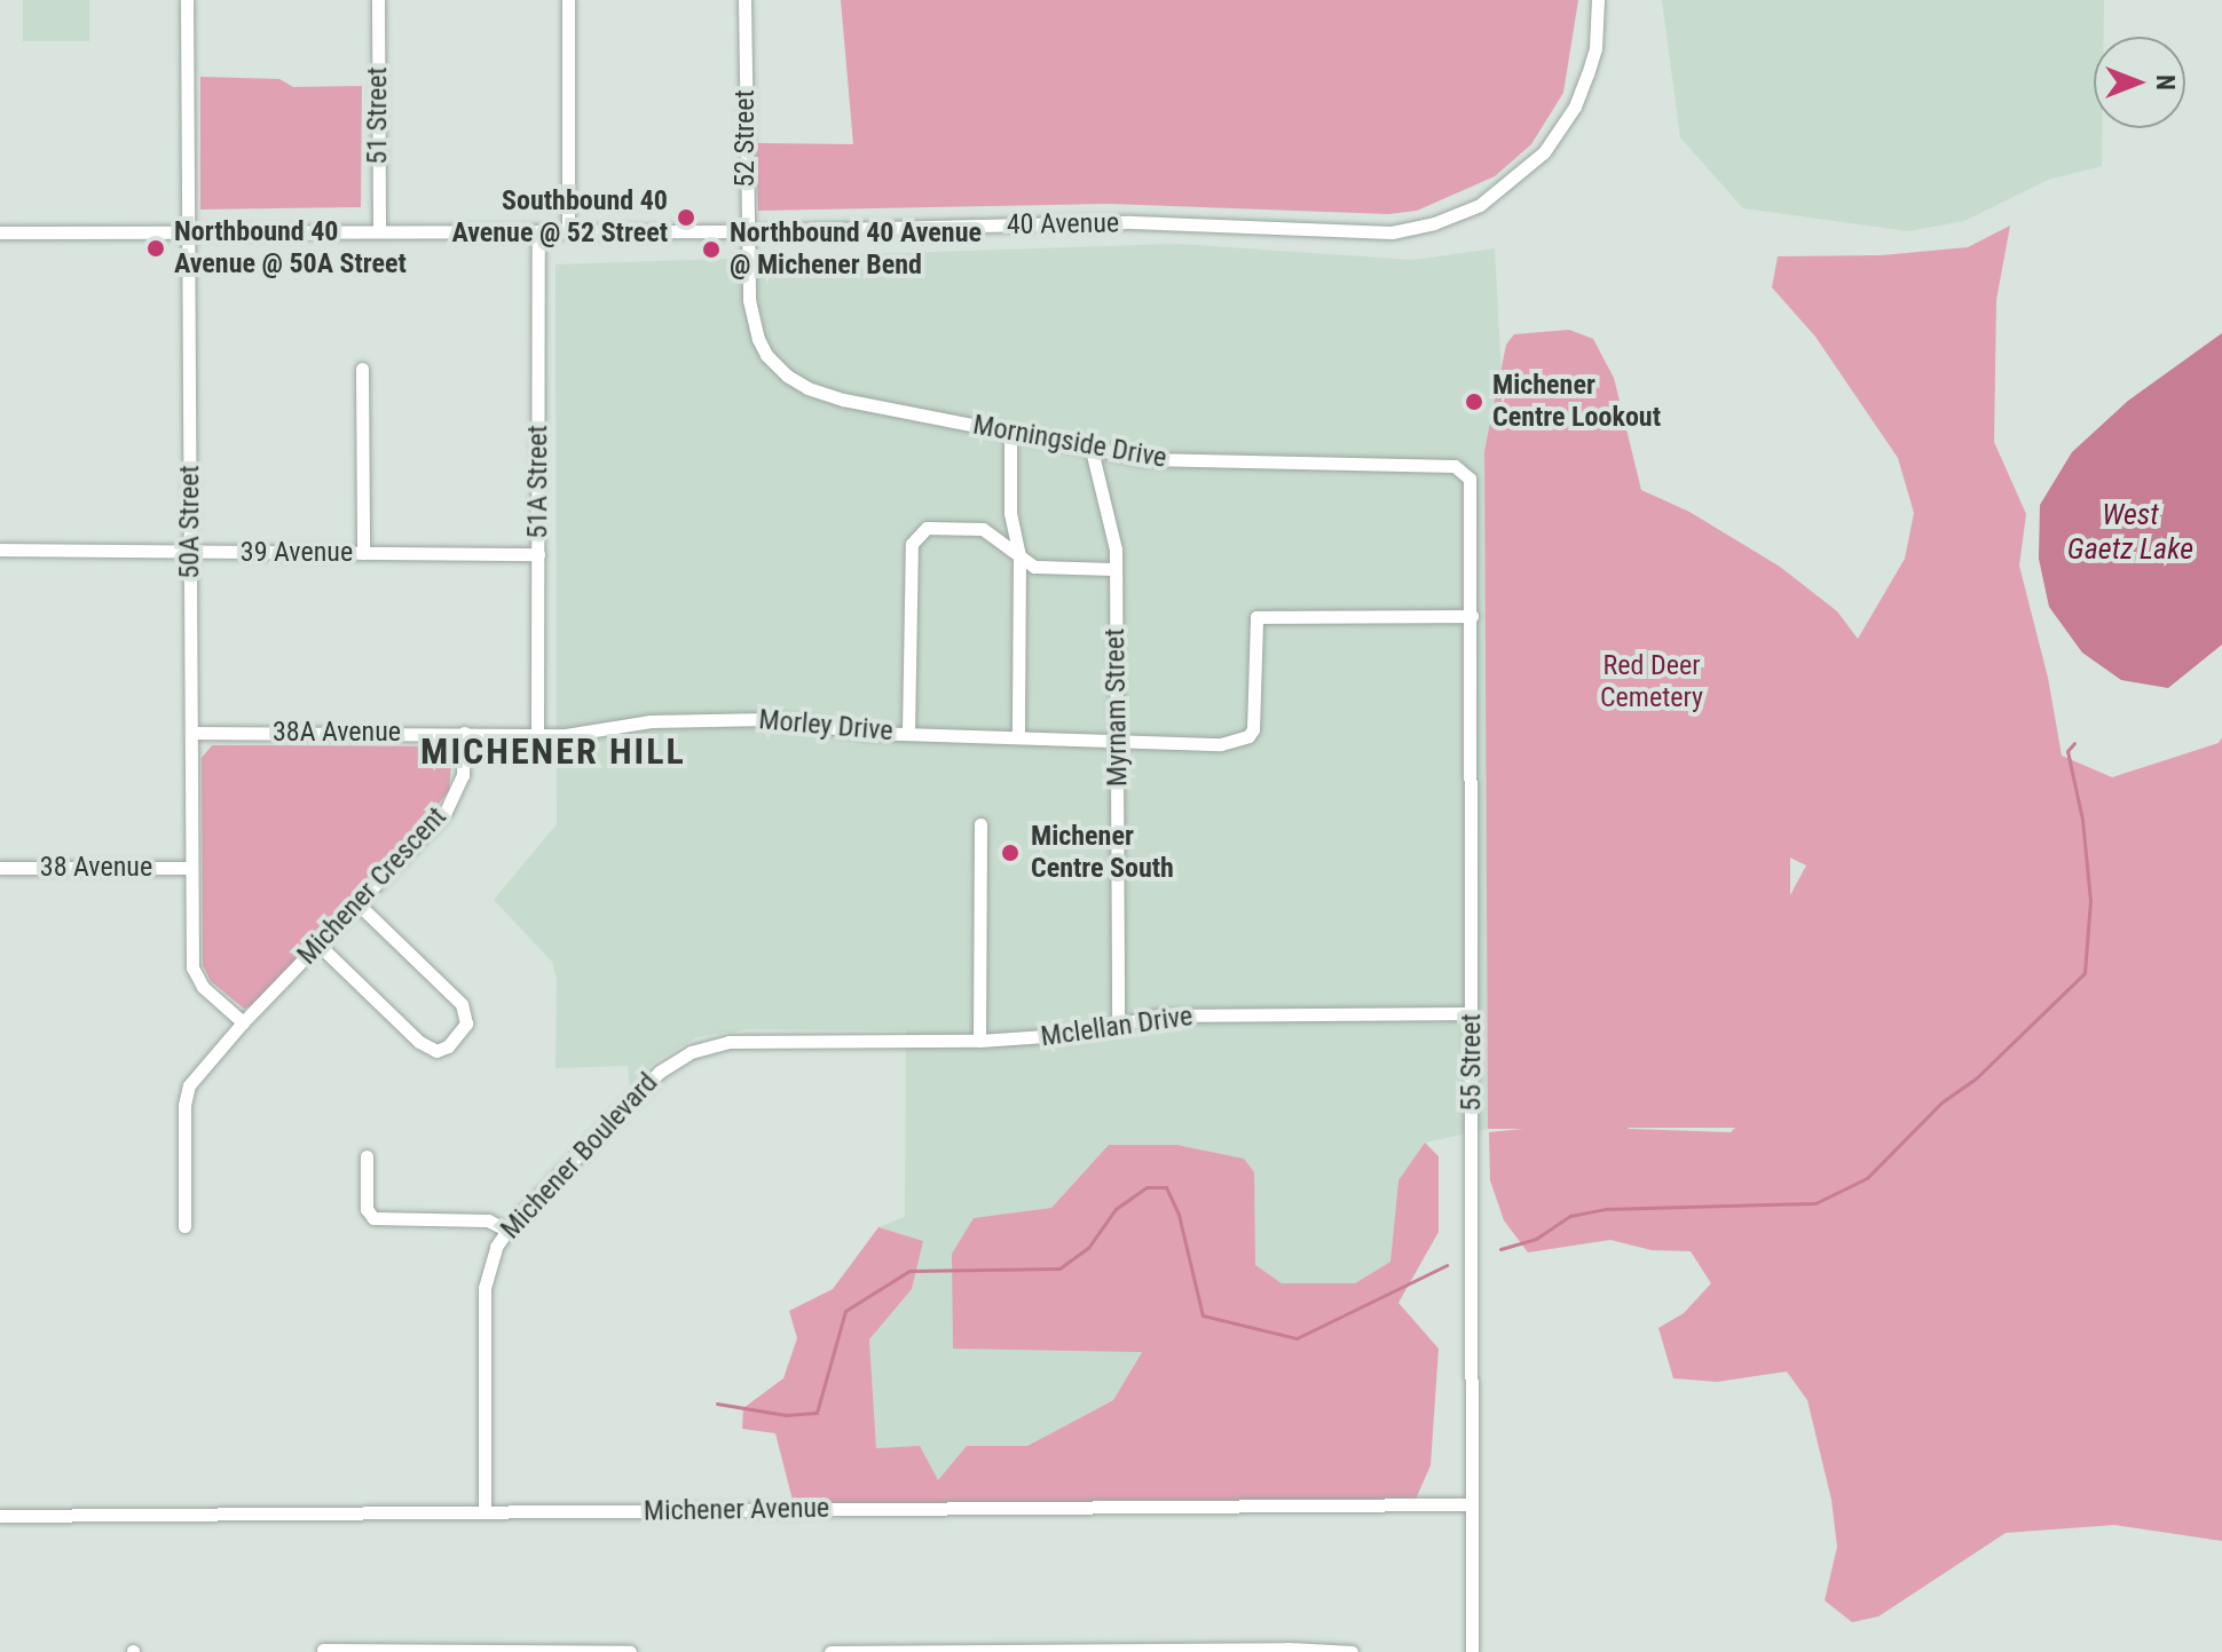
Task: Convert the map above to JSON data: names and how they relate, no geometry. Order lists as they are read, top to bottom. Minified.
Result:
{"streets":{"street":["51 Street","52 Street","40 Avenue","Morningside Drive","51A Street","50A Street","39 Avenue","Myrnam Street","Morley Drive","38A Avenue","38 Avenue","Michener Crescent","Mclellan Drive","55 Street","Michener Boulevard","Michener Avenue"]},"crossings":[["51 Street","40 Avenue"],["52 Street","40 Avenue"],["52 Street","Morningside Drive"],["40 Avenue","51A Street"],["40 Avenue","50A Street"],["Morningside Drive","Myrnam Street"],["Morningside Drive","55 Street"],["51A Street","39 Avenue"],["51A Street","Morley Drive"],["51A Street","38A Avenue"],["50A Street","39 Avenue"],["50A Street","38A Avenue"],["50A Street","38 Avenue"],["50A Street","Michener Crescent"],["Myrnam Street","Morley Drive"],["Myrnam Street","Mclellan Drive"],["Morley Drive","38A Avenue"],["Morley Drive","55 Street"],["38A Avenue","Michener Crescent"],["Mclellan Drive","55 Street"],["Mclellan Drive","Michener Boulevard"],["55 Street","Michener Avenue"],["Michener Boulevard","Michener Avenue"]],"districts":["MICHENER HILL"],"water":["West Gaetz Lake"],"parks":["Red Deer Cemetery"],"places":["Southbound 40 Avenue @ 52 Street","Northbound 40 Avenue @ 50A Street","Northbound 40 Avenue @ Michener Bend","Michener Centre Lookout","Michener Centre South"],"north":"right"}
